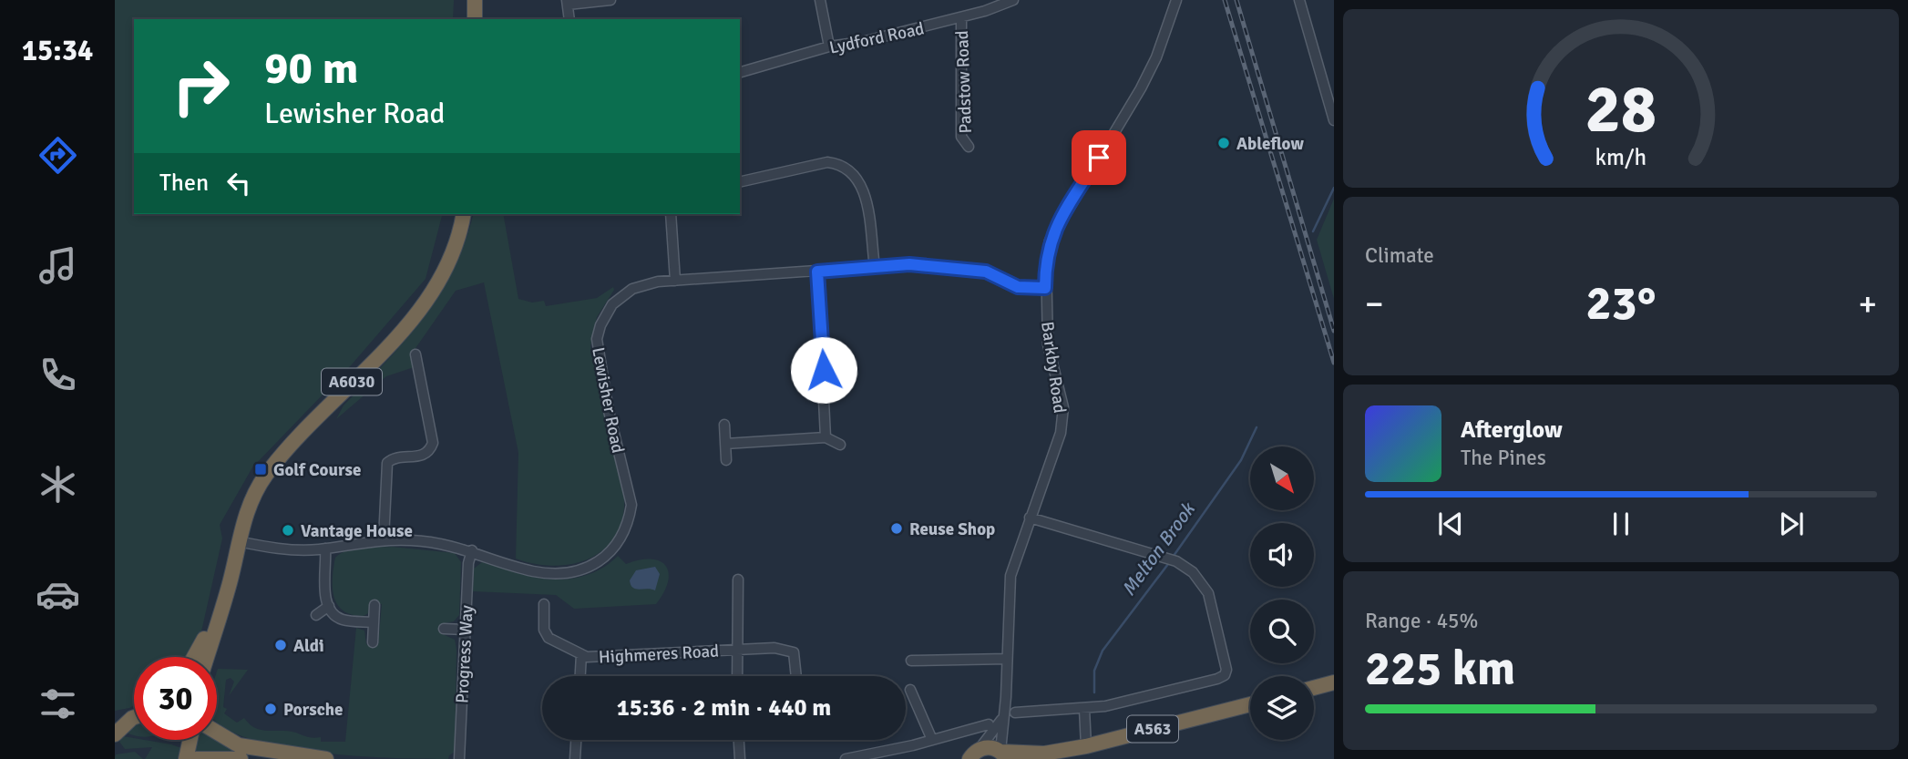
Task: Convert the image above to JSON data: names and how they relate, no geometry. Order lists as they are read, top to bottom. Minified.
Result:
{"streets":{"highway":["A6030","A563"],"street":["Lydford Road","Padstow Road","Barkby Road","Lewisher Road","Highmeres Road","Progress Way"]},"crossings":[["Lydford Road","Padstow Road"],["Barkby Road","Lewisher Road"],["Barkby Road","A563"],["A6030","Lewisher Road"],["Lewisher Road","Progress Way"]],"water":["Melton Brook"],"places":{"other":["Ableflow","Reuse Shop","Vantage House","Aldi","Porsche"],"transit":["Golf Course"]},"north":"bottom right","page":{"tabs":"15:34","turn":["90 m","Lewisher Road"],"then":"Then","tile":["Climate",["Range · 45%","225 km"]],"heat":["−","23°","+"],"song":["Afterglow","The Pines"],"limit":"30","trip":"15:36 · 2 min · 440 m","gauge":["28","km/h"]}}
